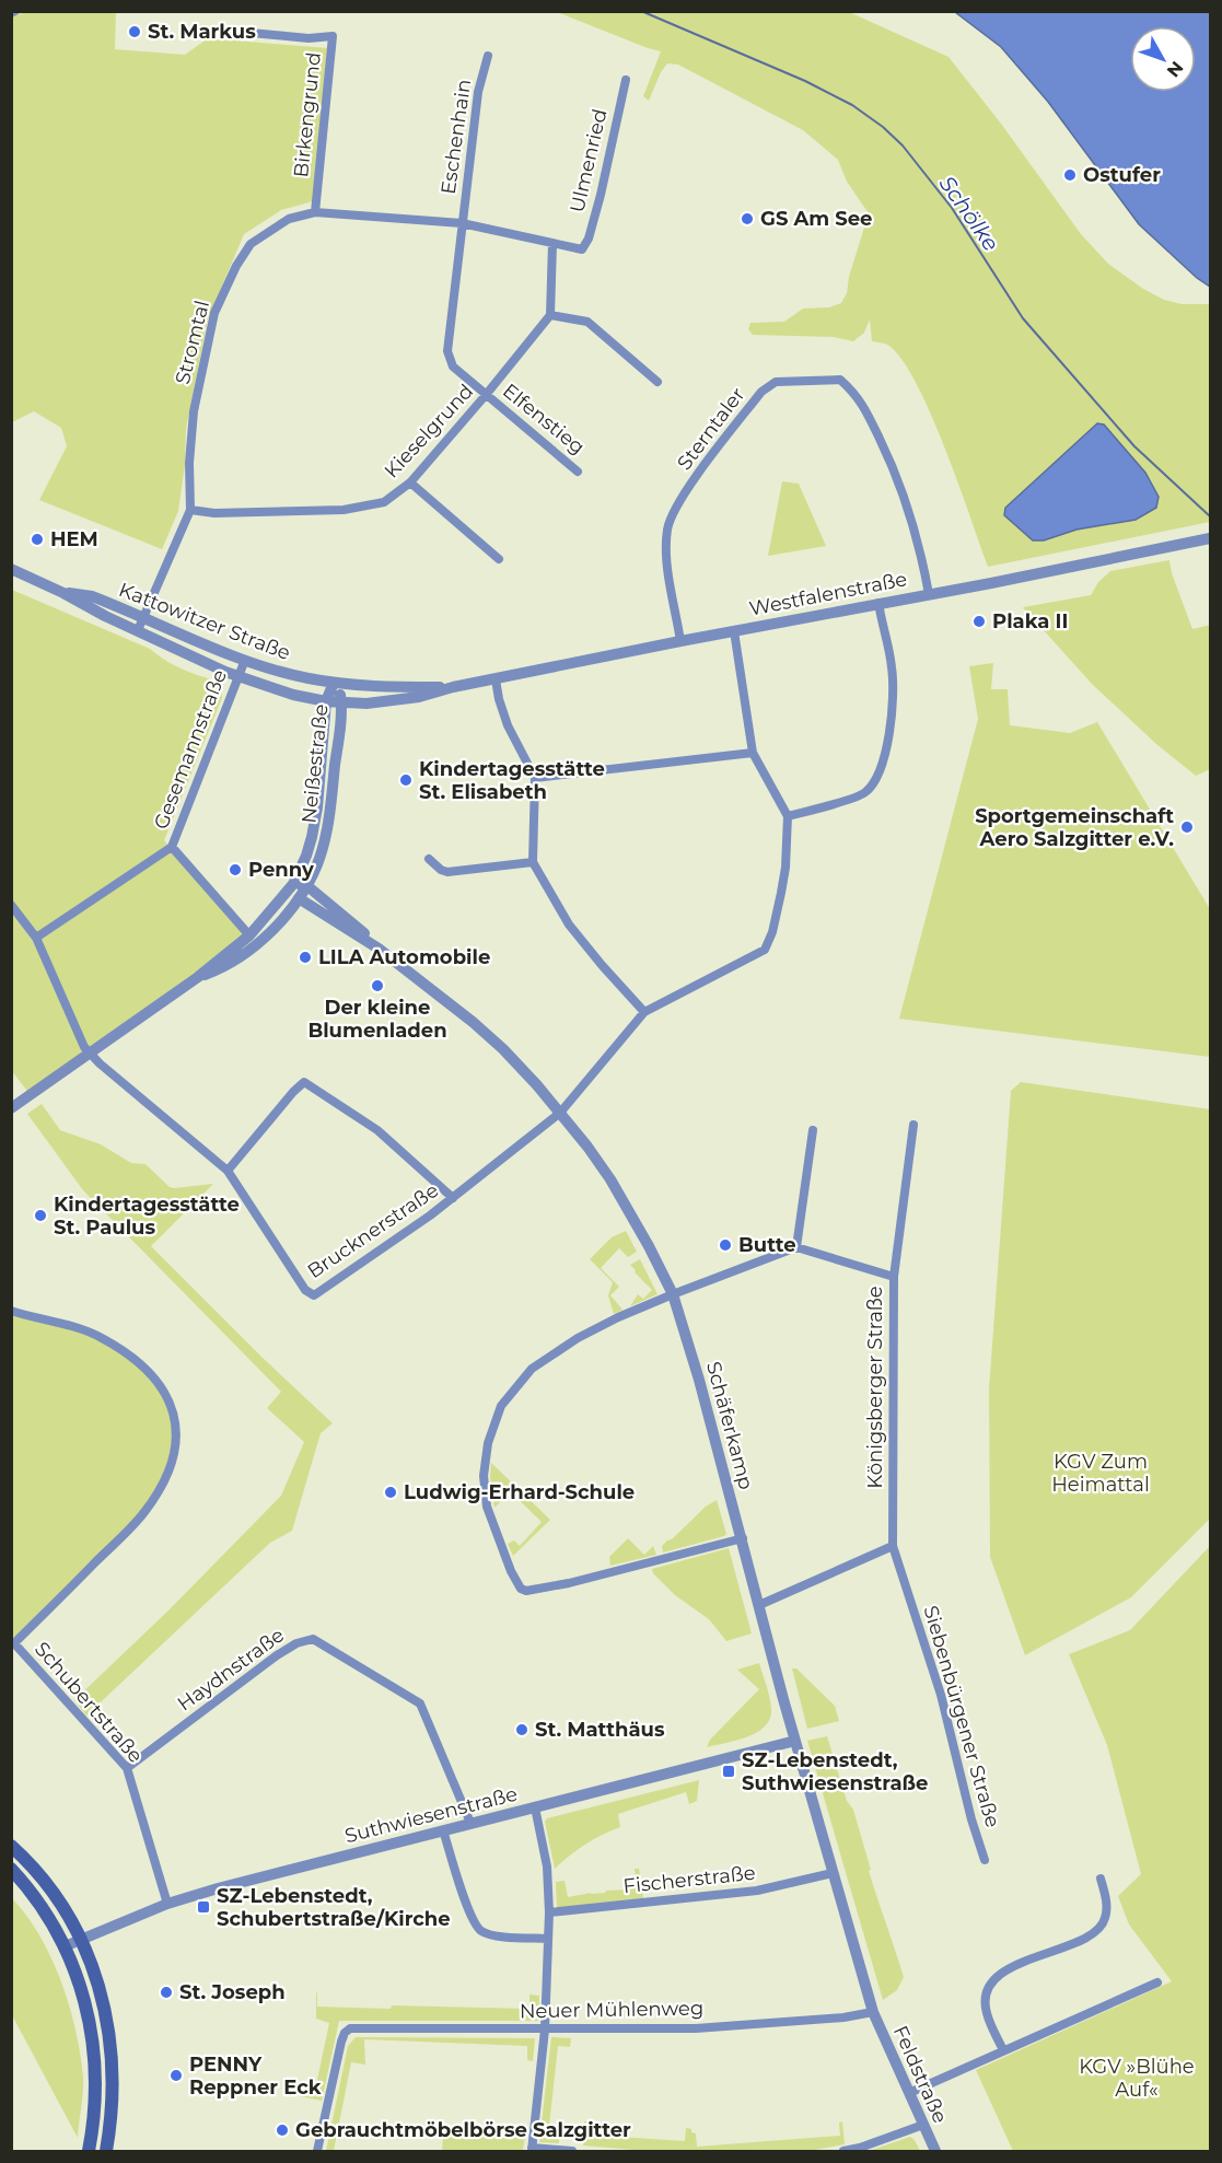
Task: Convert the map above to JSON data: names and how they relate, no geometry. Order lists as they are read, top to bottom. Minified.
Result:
{"streets":{"street":["Birkengrund","Eschenhain","Ulmenried","Stromtal","Elfenstieg","Sterntaler","Kieselgrund","Westfalenstraße","Kattowitzer Straße","Gesemannstraße","Neißestraße","Brucknerstraße","Königsberger Straße","Schäferkamp","Haydnstraße","Schubertstraße","Siebenbürgener Straße","Suthwiesenstraße","Fischerstraße","Neuer Mühlenweg","Feldstraße"]},"crossings":[["Birkengrund","Stromtal"],["Eschenhain","Stromtal"],["Eschenhain","Elfenstieg"],["Eschenhain","Kieselgrund"],["Ulmenried","Stromtal"],["Stromtal","Kieselgrund"],["Stromtal","Kattowitzer Straße"],["Elfenstieg","Kieselgrund"],["Sterntaler","Westfalenstraße"],["Westfalenstraße","Kattowitzer Straße"],["Westfalenstraße","Neißestraße"],["Kattowitzer Straße","Gesemannstraße"],["Kattowitzer Straße","Neißestraße"],["Gesemannstraße","Brucknerstraße"],["Neißestraße","Brucknerstraße"],["Neißestraße","Schäferkamp"],["Brucknerstraße","Schäferkamp"],["Königsberger Straße","Siebenbürgener Straße"],["Schäferkamp","Suthwiesenstraße"],["Schäferkamp","Fischerstraße"],["Schäferkamp","Neuer Mühlenweg"],["Schäferkamp","Feldstraße"],["Haydnstraße","Schubertstraße"],["Haydnstraße","Suthwiesenstraße"],["Schubertstraße","Suthwiesenstraße"],["Neuer Mühlenweg","Feldstraße"]],"water":["Schölke"],"parks":["KGV Zum Heimattal","KGV »Blühe Auf«"],"places":{"other":["St. Markus","Ostufer","GS Am See","HEM","Plaka II","Kindertagesstätte St. Elisabeth","Sportgemeinschaft Aero Salzgitter e.V.","Penny","LILA Automobile","Der kleine Blumenladen","Kindertagesstätte St. Paulus","Butte","Ludwig-Erhard-Schule","St. Matthäus","St. Joseph","PENNY Reppner Eck","Gebrauchtmöbelbörse Salzgitter"],"transit":["SZ-Lebenstedt, Suthwiesenstraße","SZ-Lebenstedt, Schubertstraße/Kirche"]},"north":"bottom right"}
